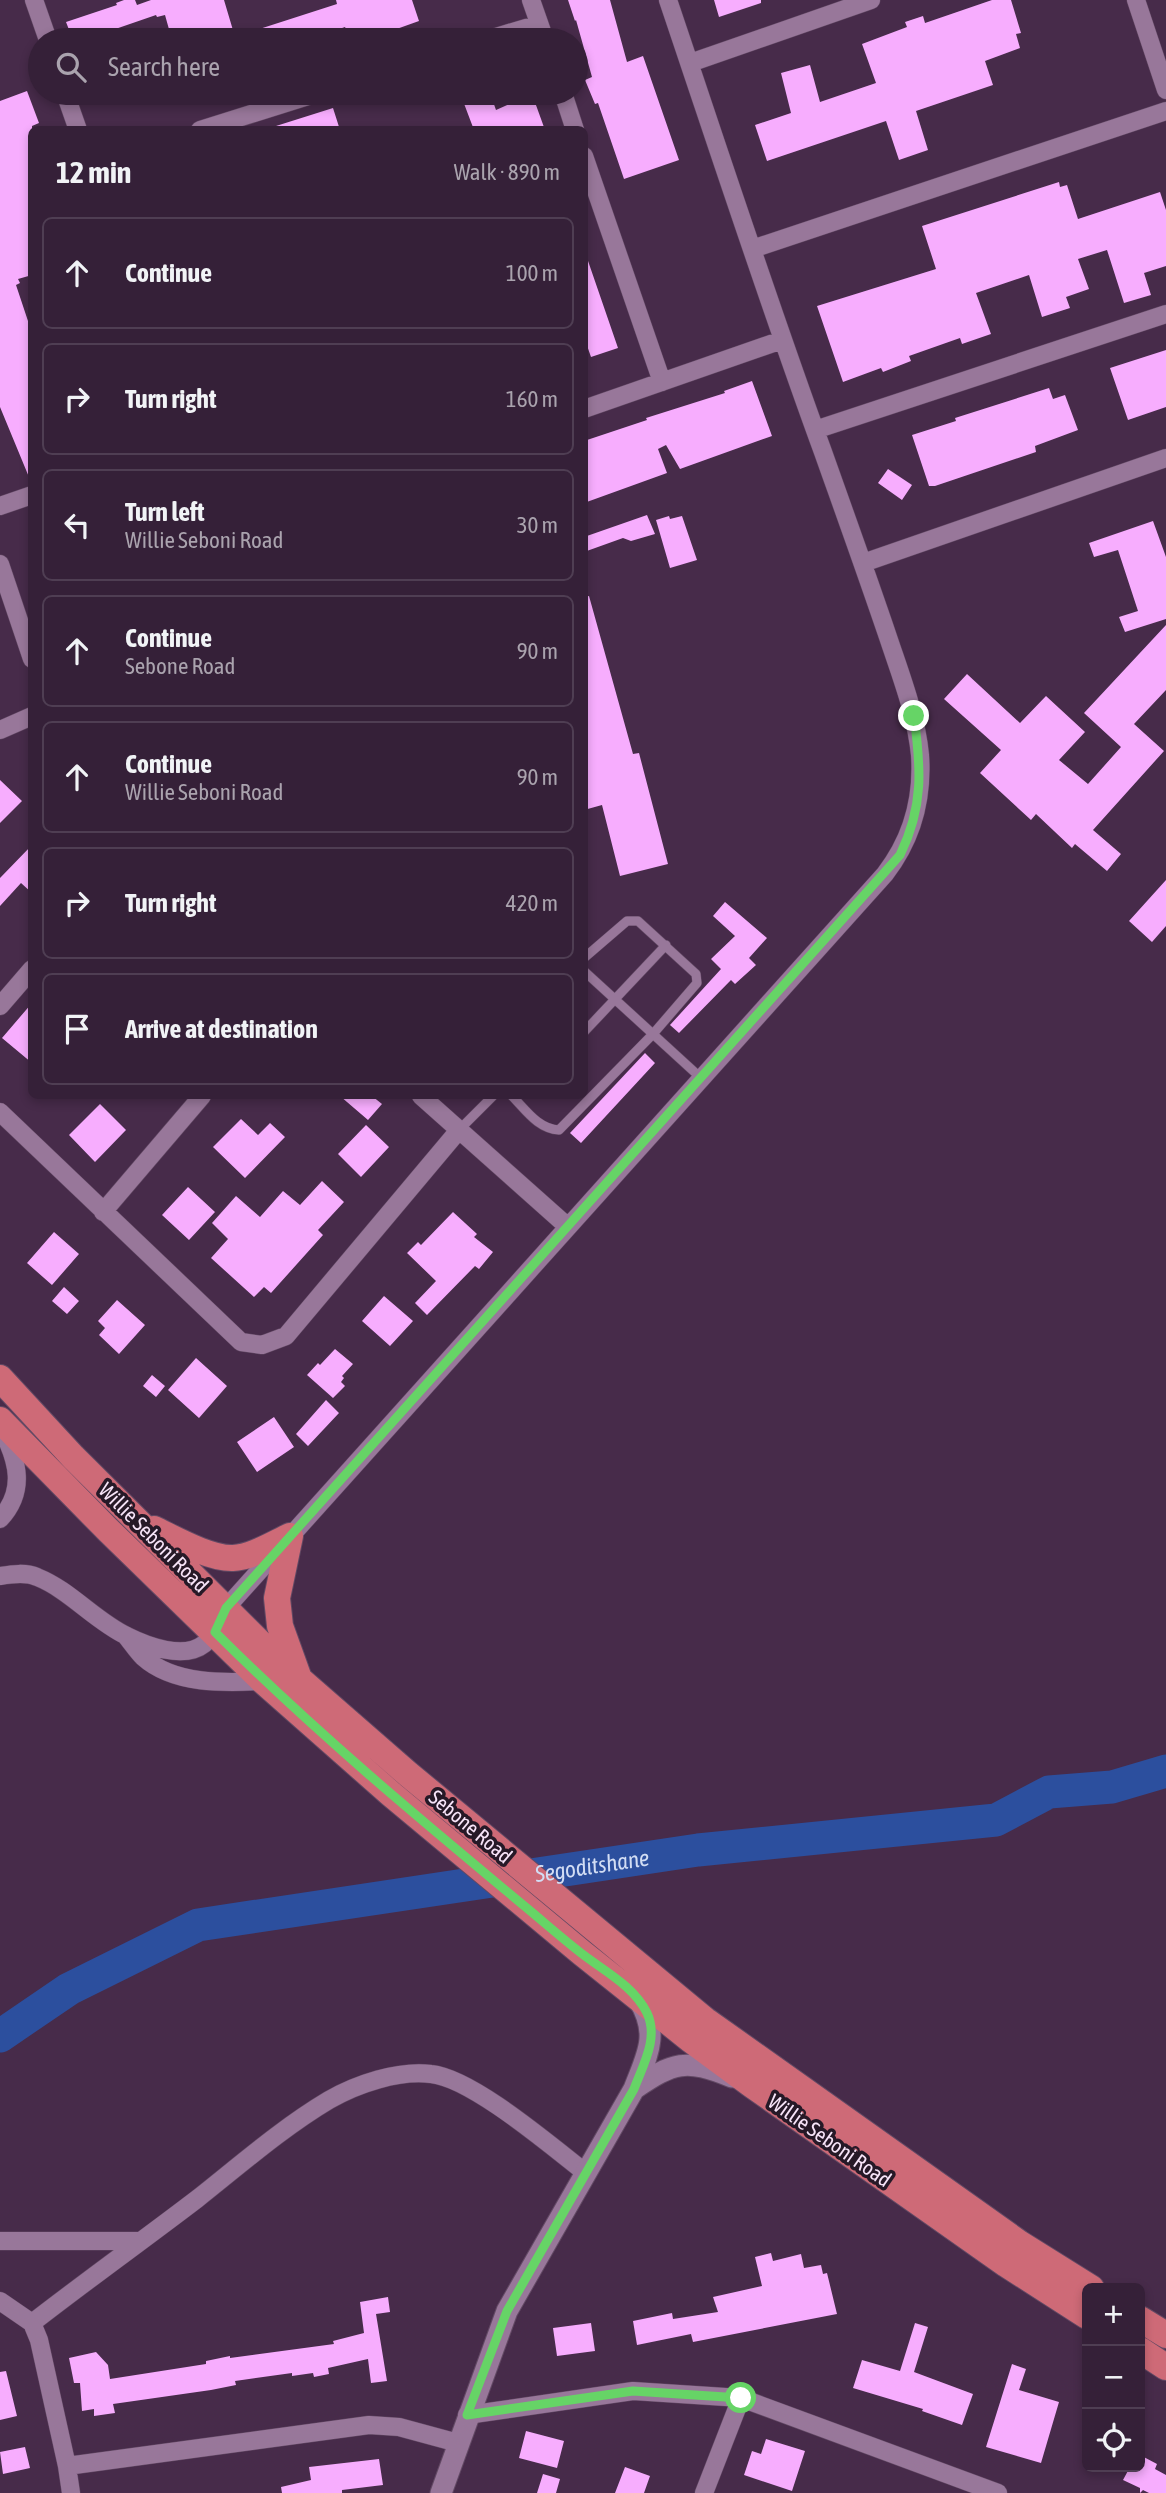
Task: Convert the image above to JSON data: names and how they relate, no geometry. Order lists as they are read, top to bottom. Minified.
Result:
{"streets":{"main road":["Willie Seboni Road","Sebone Road"]},"crossings":[["Willie Seboni Road","Sebone Road"]],"water":["Segoditshane"],"page":{"search":"Search here","heading":["12 min","Walk · 890 m"],"list":[["Continue","100 m"],["Turn right","160 m"],["Turn left","Willie Seboni Road","30 m"],["Continue","Sebone Road","90 m"],["Continue","Willie Seboni Road","90 m"],["Turn right","420 m"],"Arrive at destination"],"map_buttons":["+","−"]}}
